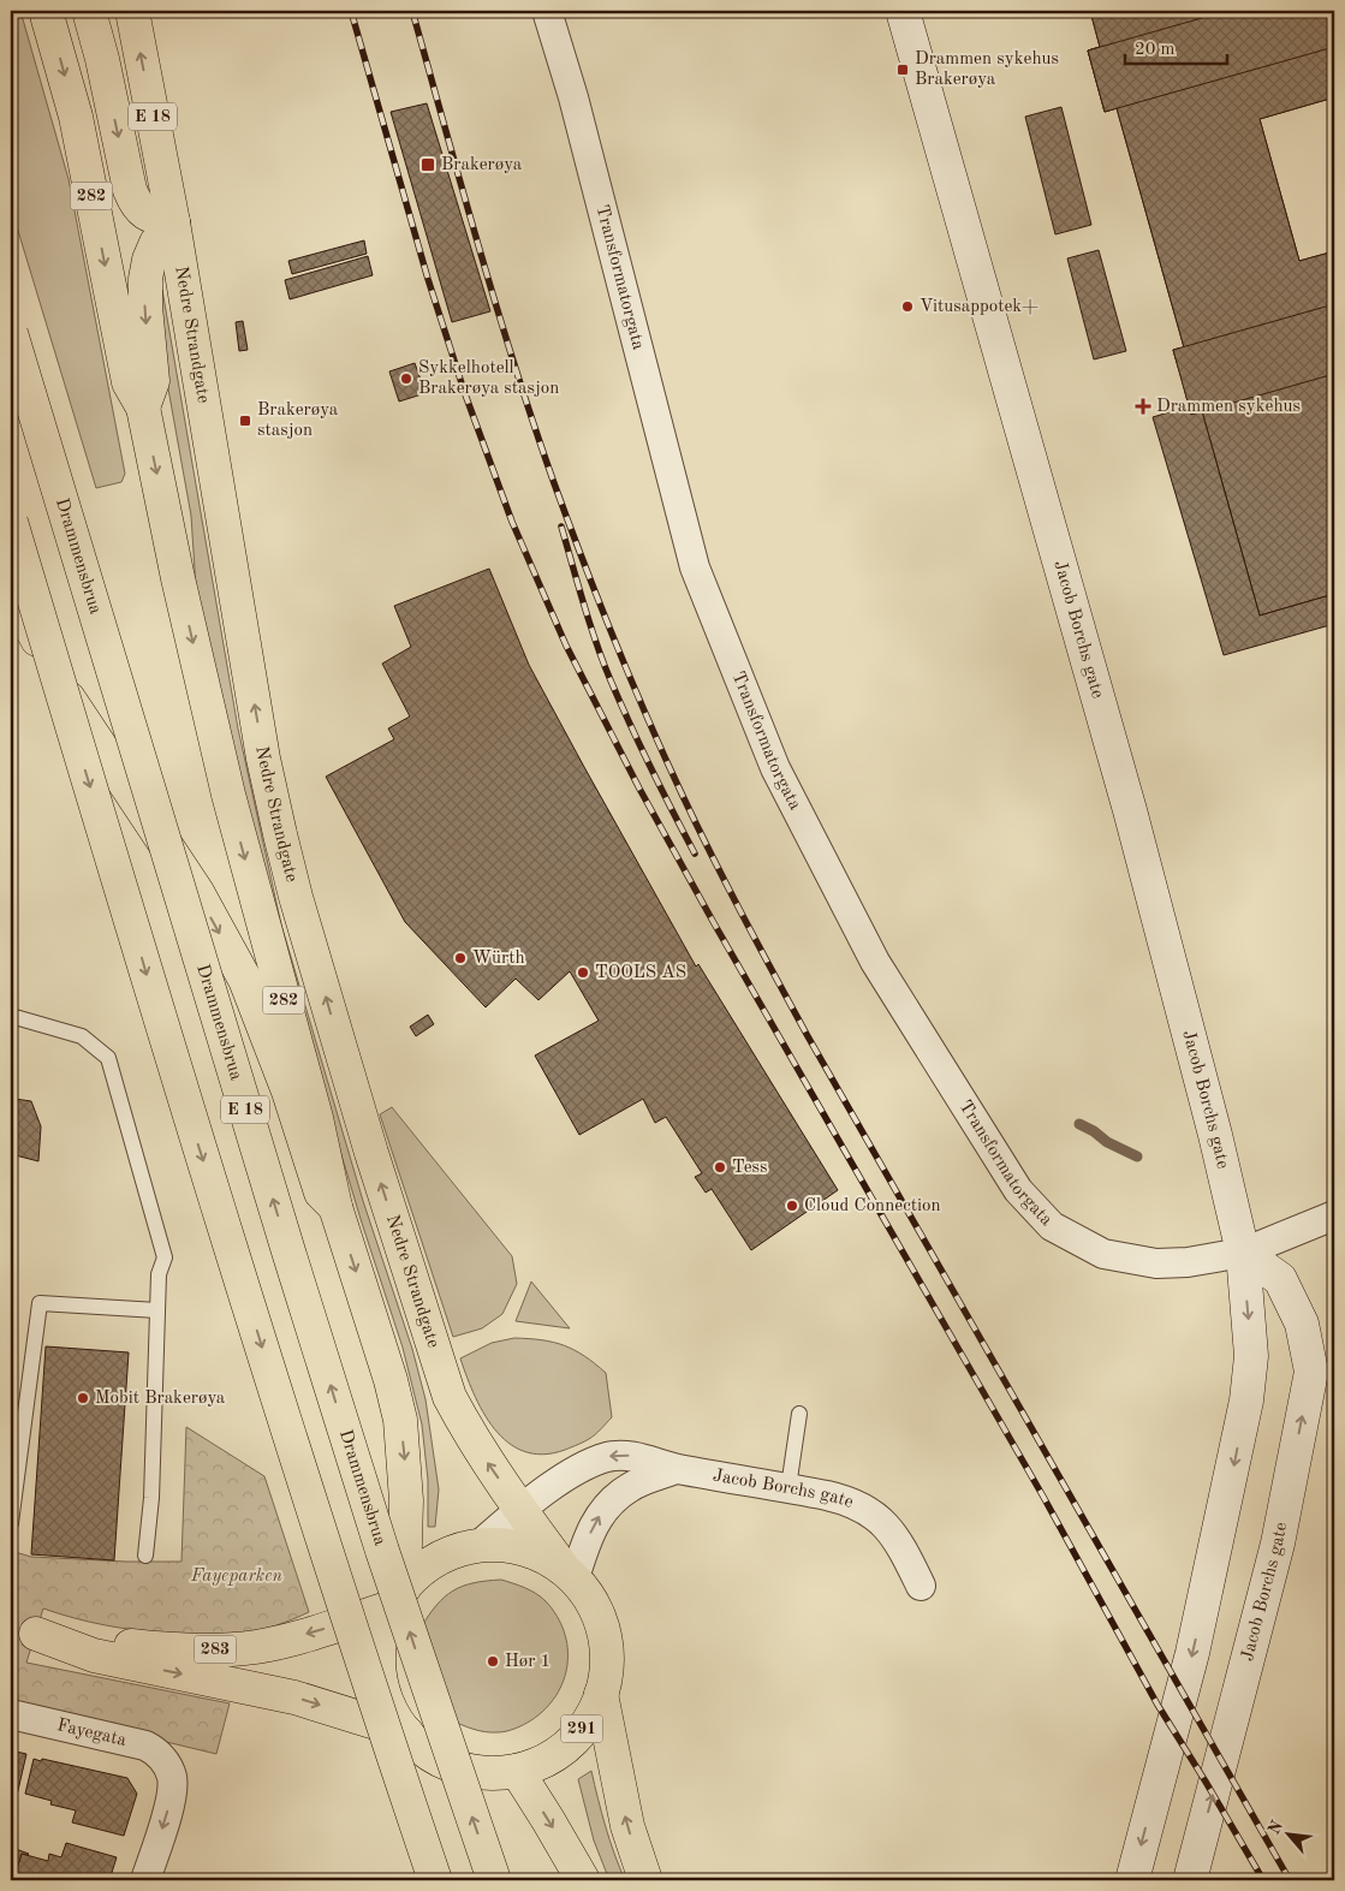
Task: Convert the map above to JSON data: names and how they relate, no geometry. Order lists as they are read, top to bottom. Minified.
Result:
{"streets":{"main road":["E 18","282","Nedre Strandgate","Drammensbrua","283","291"],"street":["Transformatorgata","Jacob Borchs gate","Fayegata"]},"crossings":[["E 18","282"],["E 18","283"],["E 18","291"],["282","Nedre Strandgate"],["Transformatorgata","Jacob Borchs gate"],["Nedre Strandgate","Jacob Borchs gate"],["Nedre Strandgate","291"],["Jacob Borchs gate","291"],["283","291"]],"parks":["Fayeparken"],"places":{"transit":["Drammen sykehus Brakerøya","Brakerøya","Brakerøya stasjon"],"other":["Vitusappotek+","Sykkelhotell Brakerøya stasjon","Würth","TOOLS AS","Tess","Cloud Connection","Mobit Brakerøya","Hør 1"],"health":["Drammen sykehus"]},"scale_bar":"20 m","north":"top left"}
